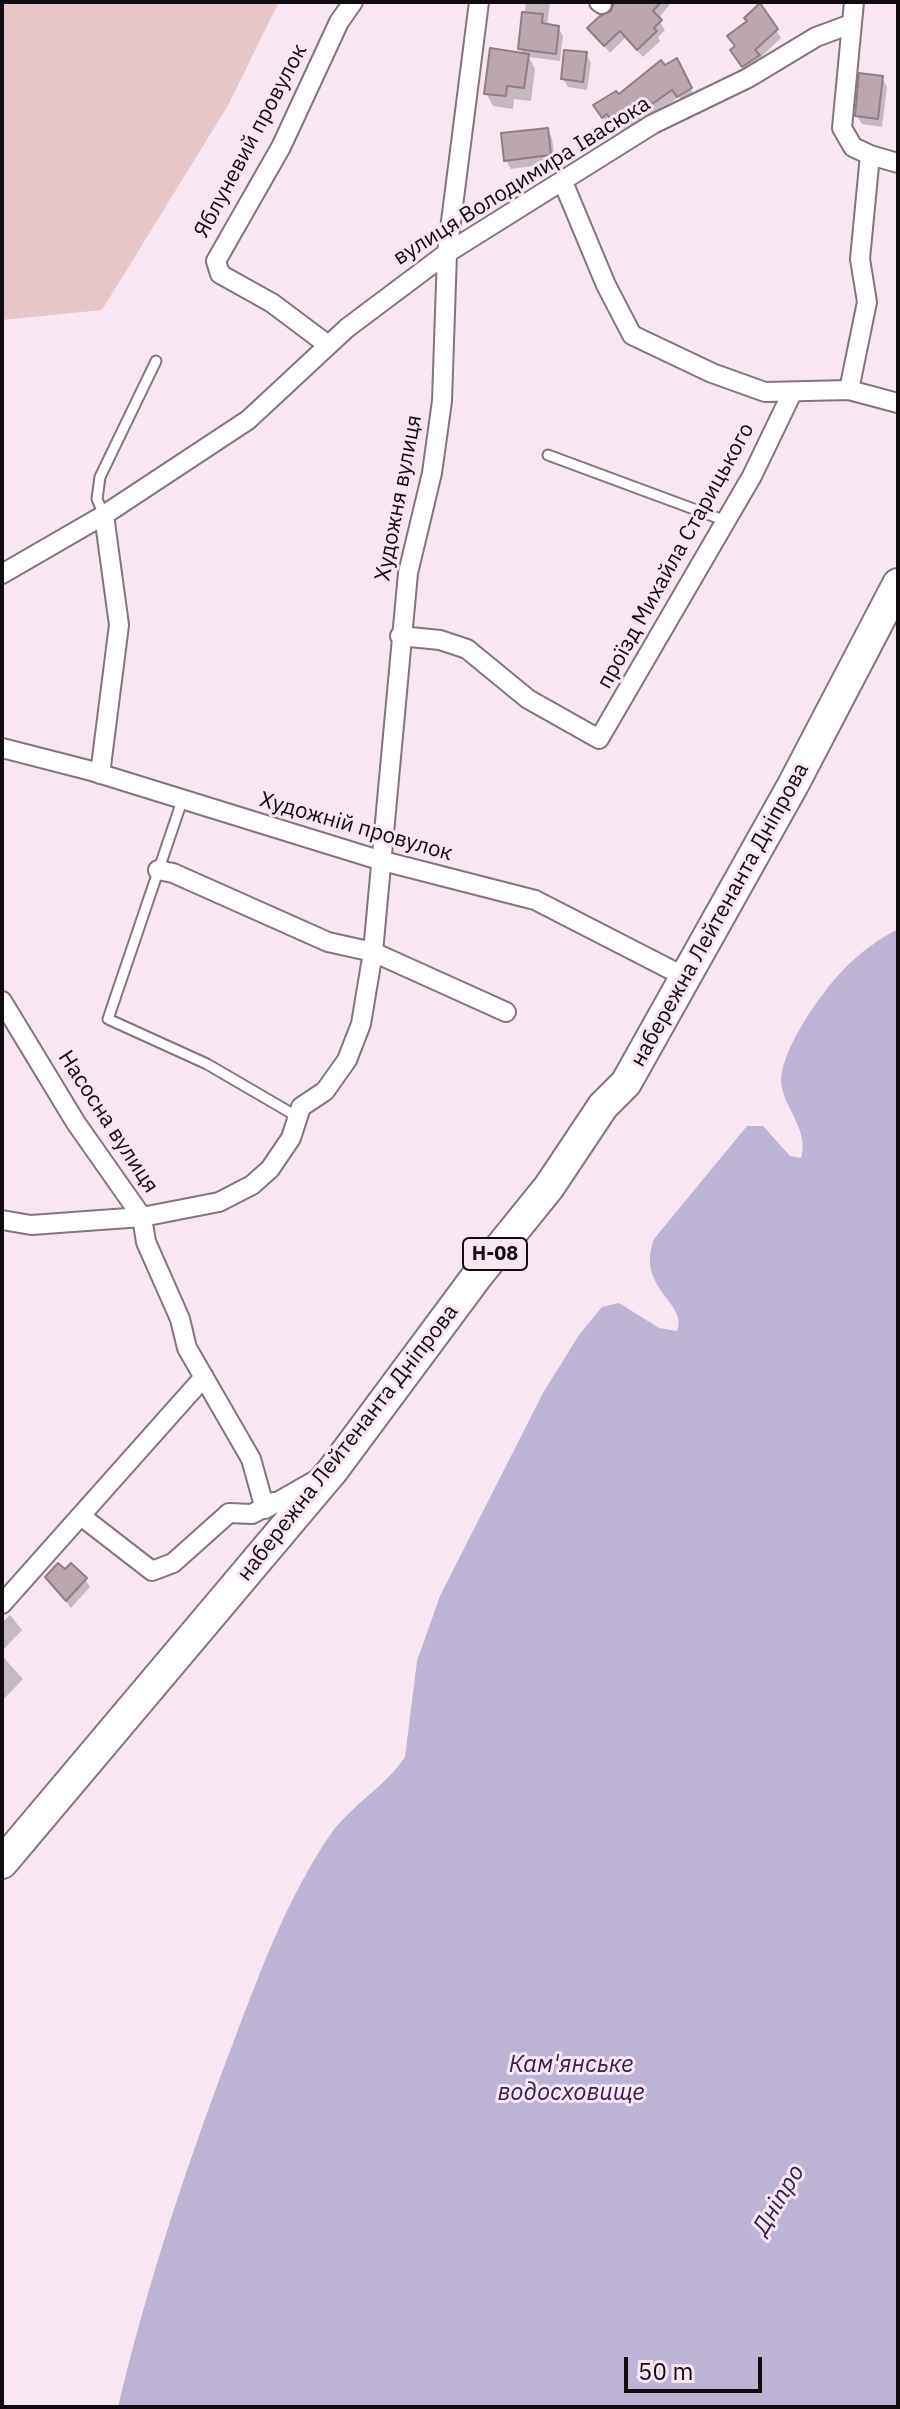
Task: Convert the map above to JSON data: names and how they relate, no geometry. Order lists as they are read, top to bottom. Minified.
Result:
{"streets":{"main road":["набережна Лейтенанта Дніпрова","Н-08"],"street":["Яблуневий провулок","вулиця Володимира Івасюка","Художня вулиця","проїзд Михайла Старицького","Художній провулок","Насосна вулиця"]},"crossings":[["Яблуневий провулок","вулиця Володимира Івасюка"],["вулиця Володимира Івасюка","Художня вулиця"],["Художня вулиця","проїзд Михайла Старицького"],["Художня вулиця","Художній провулок"],["Художній провулок","набережна Лейтенанта Дніпрова"],["набережна Лейтенанта Дніпрова","Насосна вулиця"]],"water":["Кам'янське водосховище","Дніпро"],"scale_bar":"50 m"}
